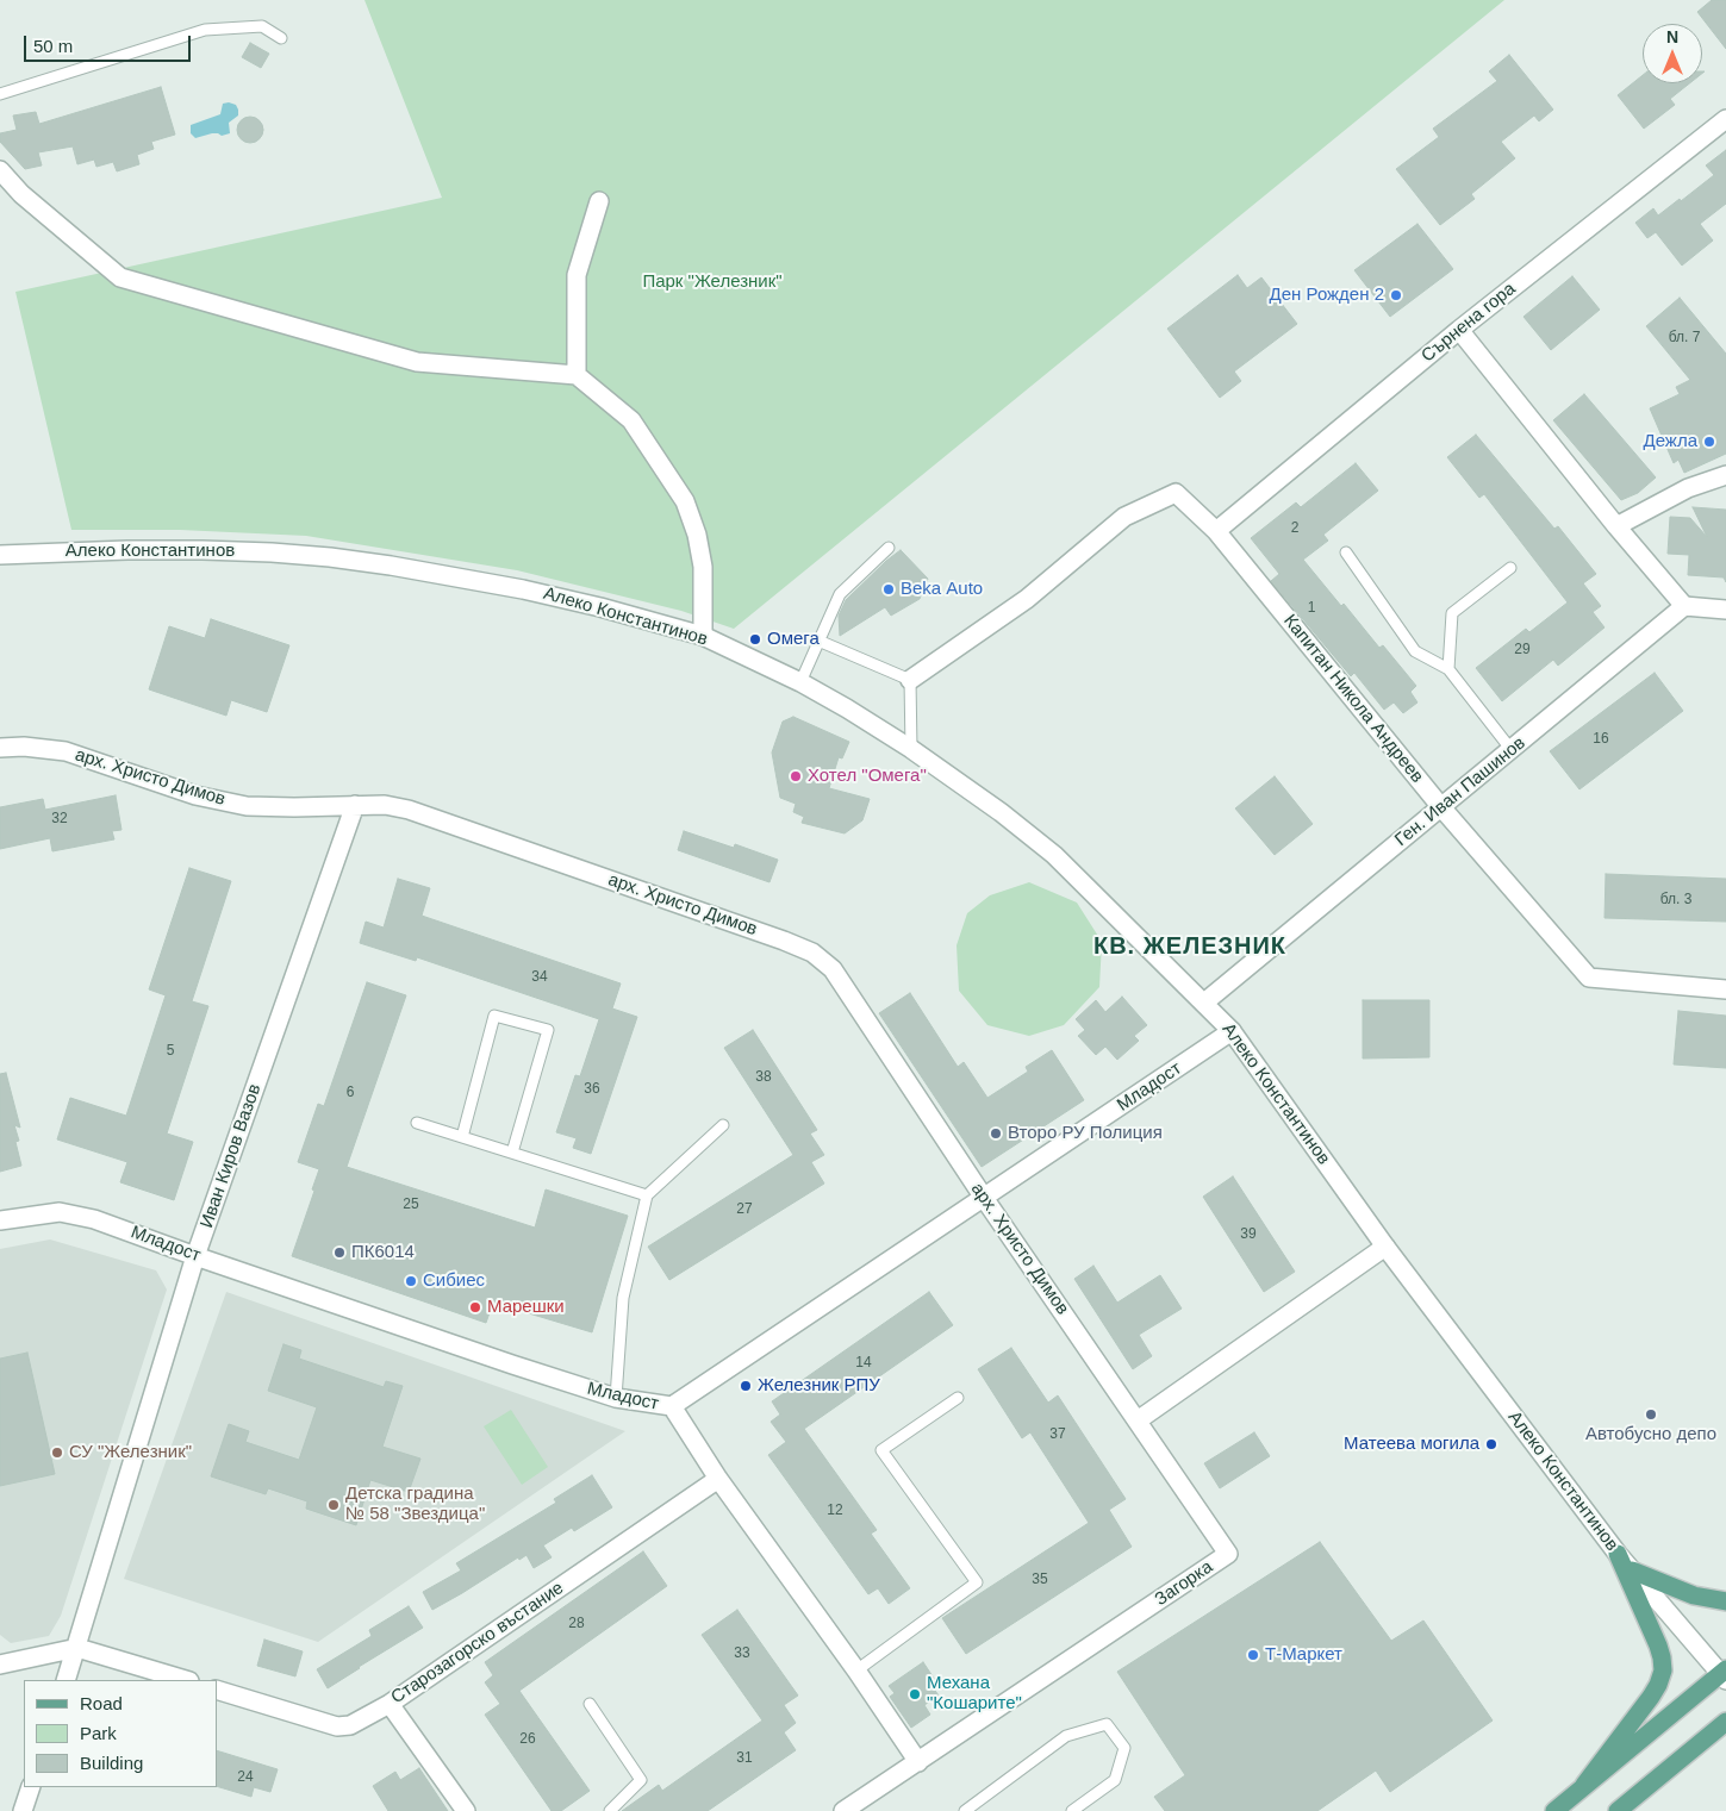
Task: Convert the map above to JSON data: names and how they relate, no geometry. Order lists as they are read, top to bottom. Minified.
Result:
{"streets":{"street":["Сърнена гора","Алеко Константинов","Капитан Никола Андреев","арх. Христо Димов","Ген. Иван Пашинов","Младост","Иван Киров Вазов","Загорка","Старозагорско въстание"]},"crossings":[["Сърнена гора","Капитан Никола Андреев"],["Алеко Константинов","Ген. Иван Пашинов"],["Алеко Константинов","Младост"],["Капитан Никола Андреев","Ген. Иван Пашинов"],["арх. Христо Димов","Младост"],["арх. Христо Димов","Иван Киров Вазов"],["арх. Христо Димов","Загорка"],["Младост","Иван Киров Вазов"]],"districts":["КВ. ЖЕЛЕЗНИК"],"parks":["Парк \"Железник\""],"places":["Ден Рожден 2","Дежла","Beka Auto","Омега","Хотел \"Омега\"","Второ РУ Полиция","ПК6014","Сибиес","Марешки","Железник РПУ","Автобусно депо","Матеева могила","СУ \"Железник\"","Детска градина № 58 \"Звездица\"","Т-Маркет","Механа \"Кошарите\""],"house_numbers":["бл. 7","2","1","29","16","32","бл. 3","34","5","38","36","6","25","27","39","14","37","12","35","28","33","26","31","24"],"legend":["Road","Park","Building"],"scale_bar":"50 m","north":"top"}
